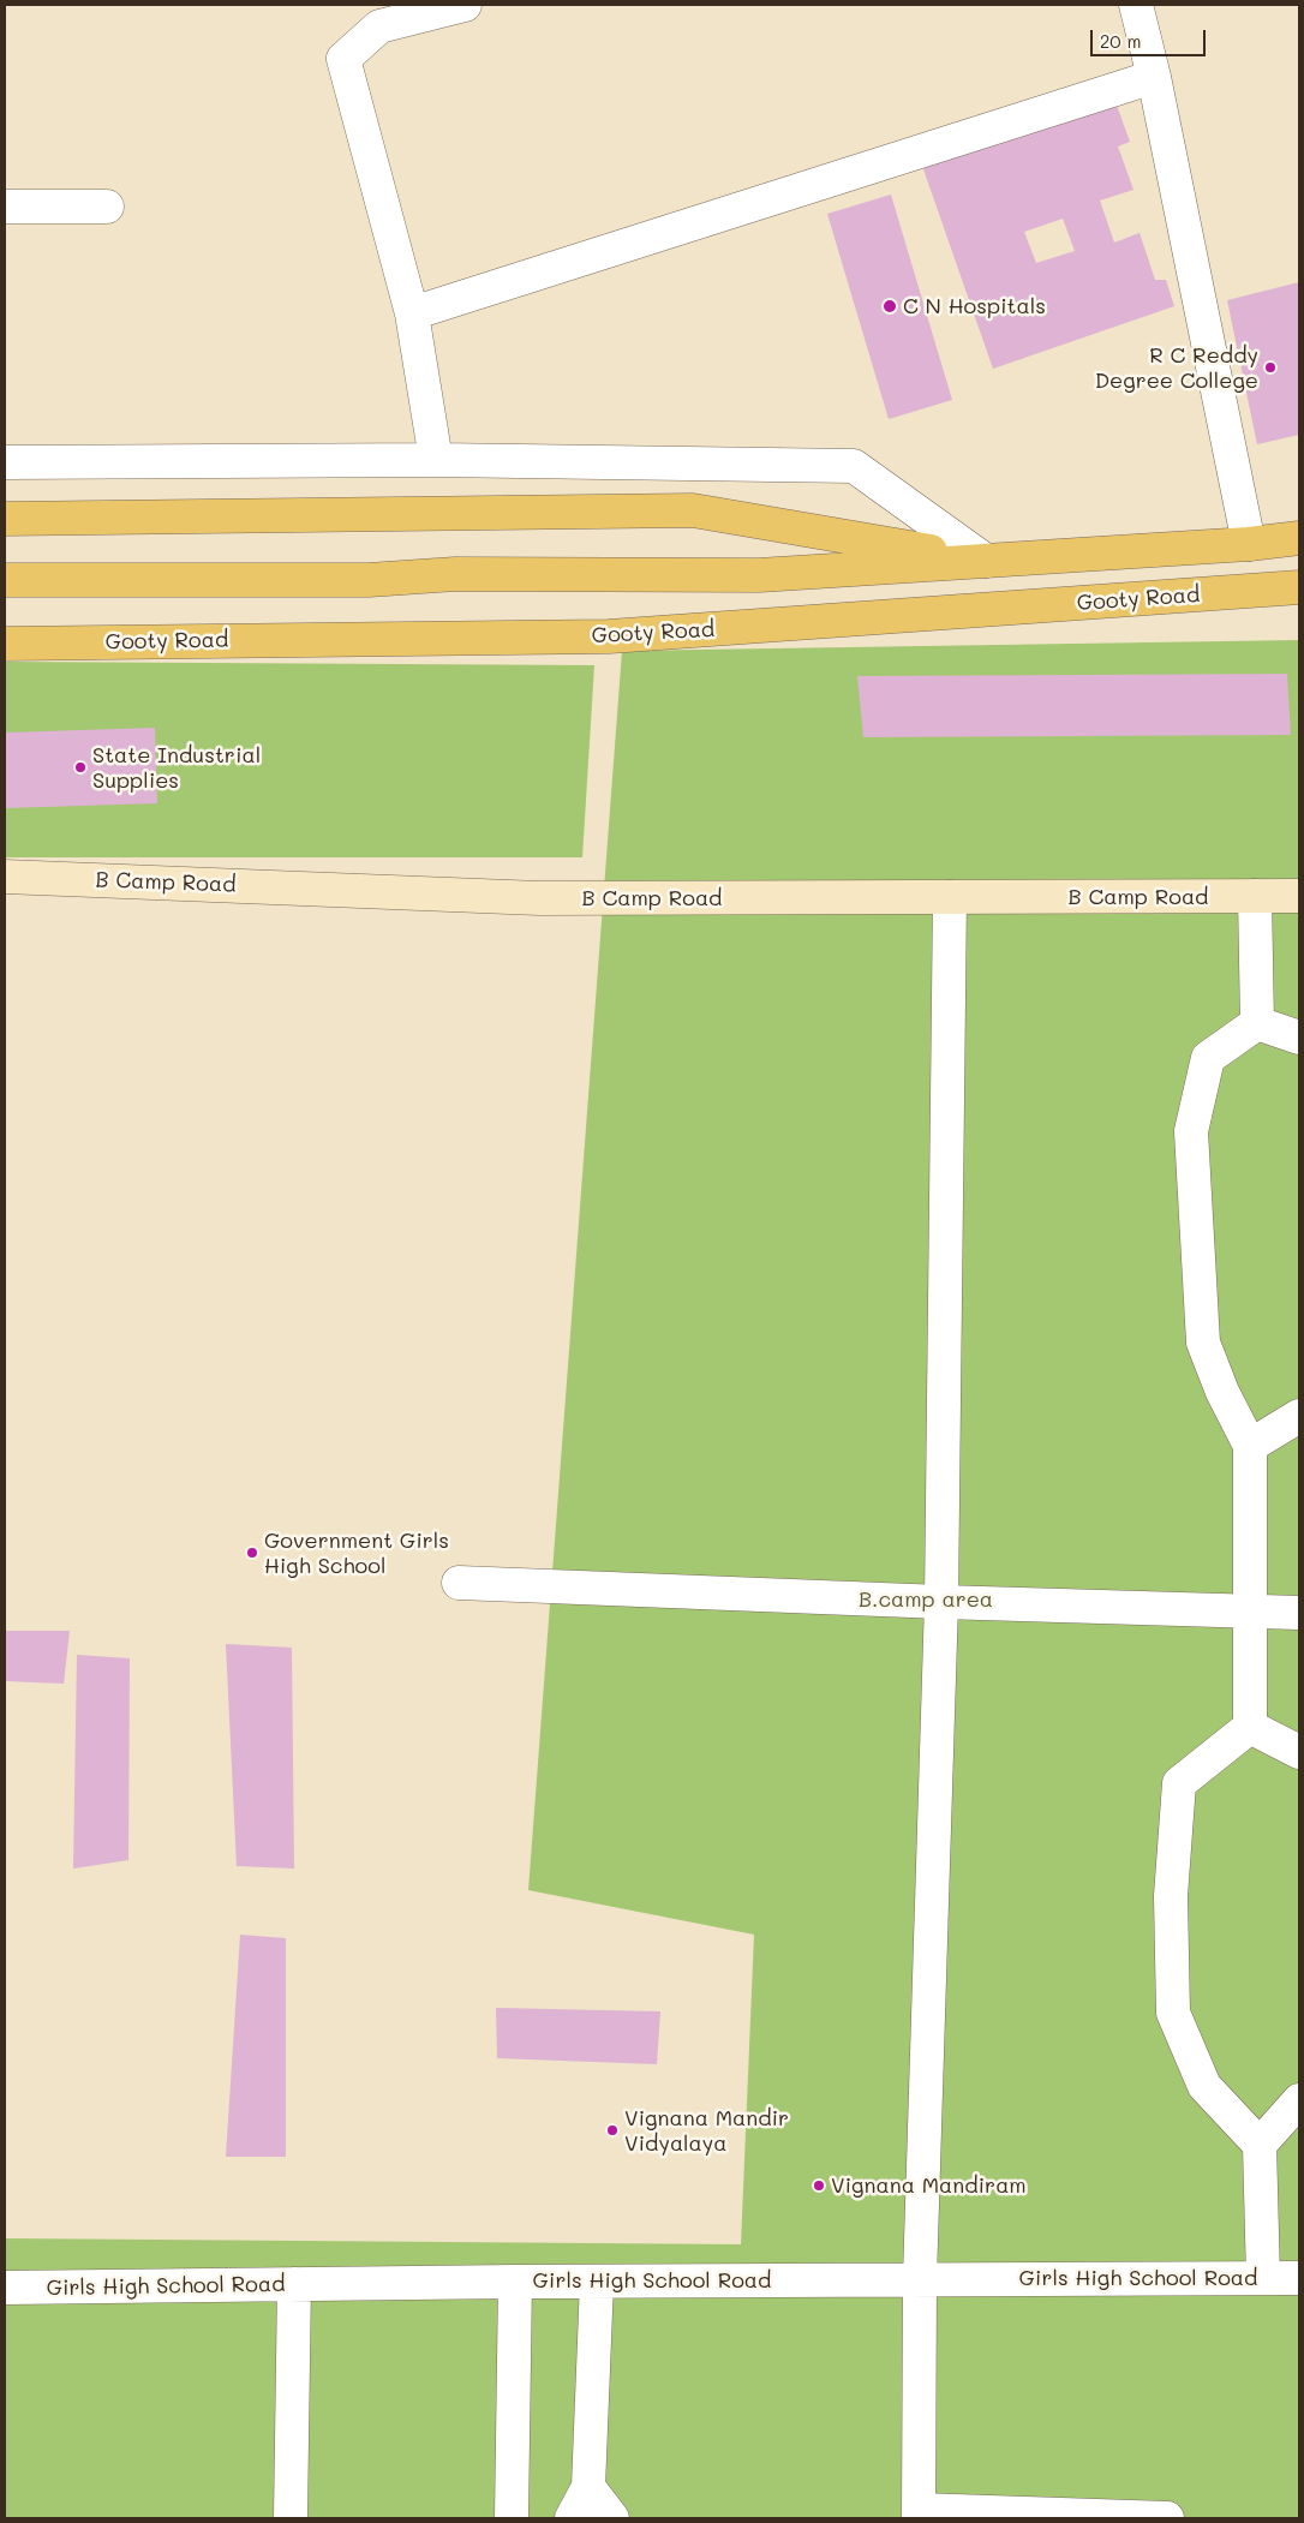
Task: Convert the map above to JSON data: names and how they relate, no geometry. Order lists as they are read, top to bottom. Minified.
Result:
{"streets":{"main road":["Gooty Road","B Camp Road"],"street":["Girls High School Road"]},"parks":["B.camp area"],"places":["C N Hospitals","R C Reddy Degree College","State Industrial Supplies","Government Girls High School","Vignana Mandir Vidyalaya","Vignana Mandiram"],"scale_bar":"20 m"}
